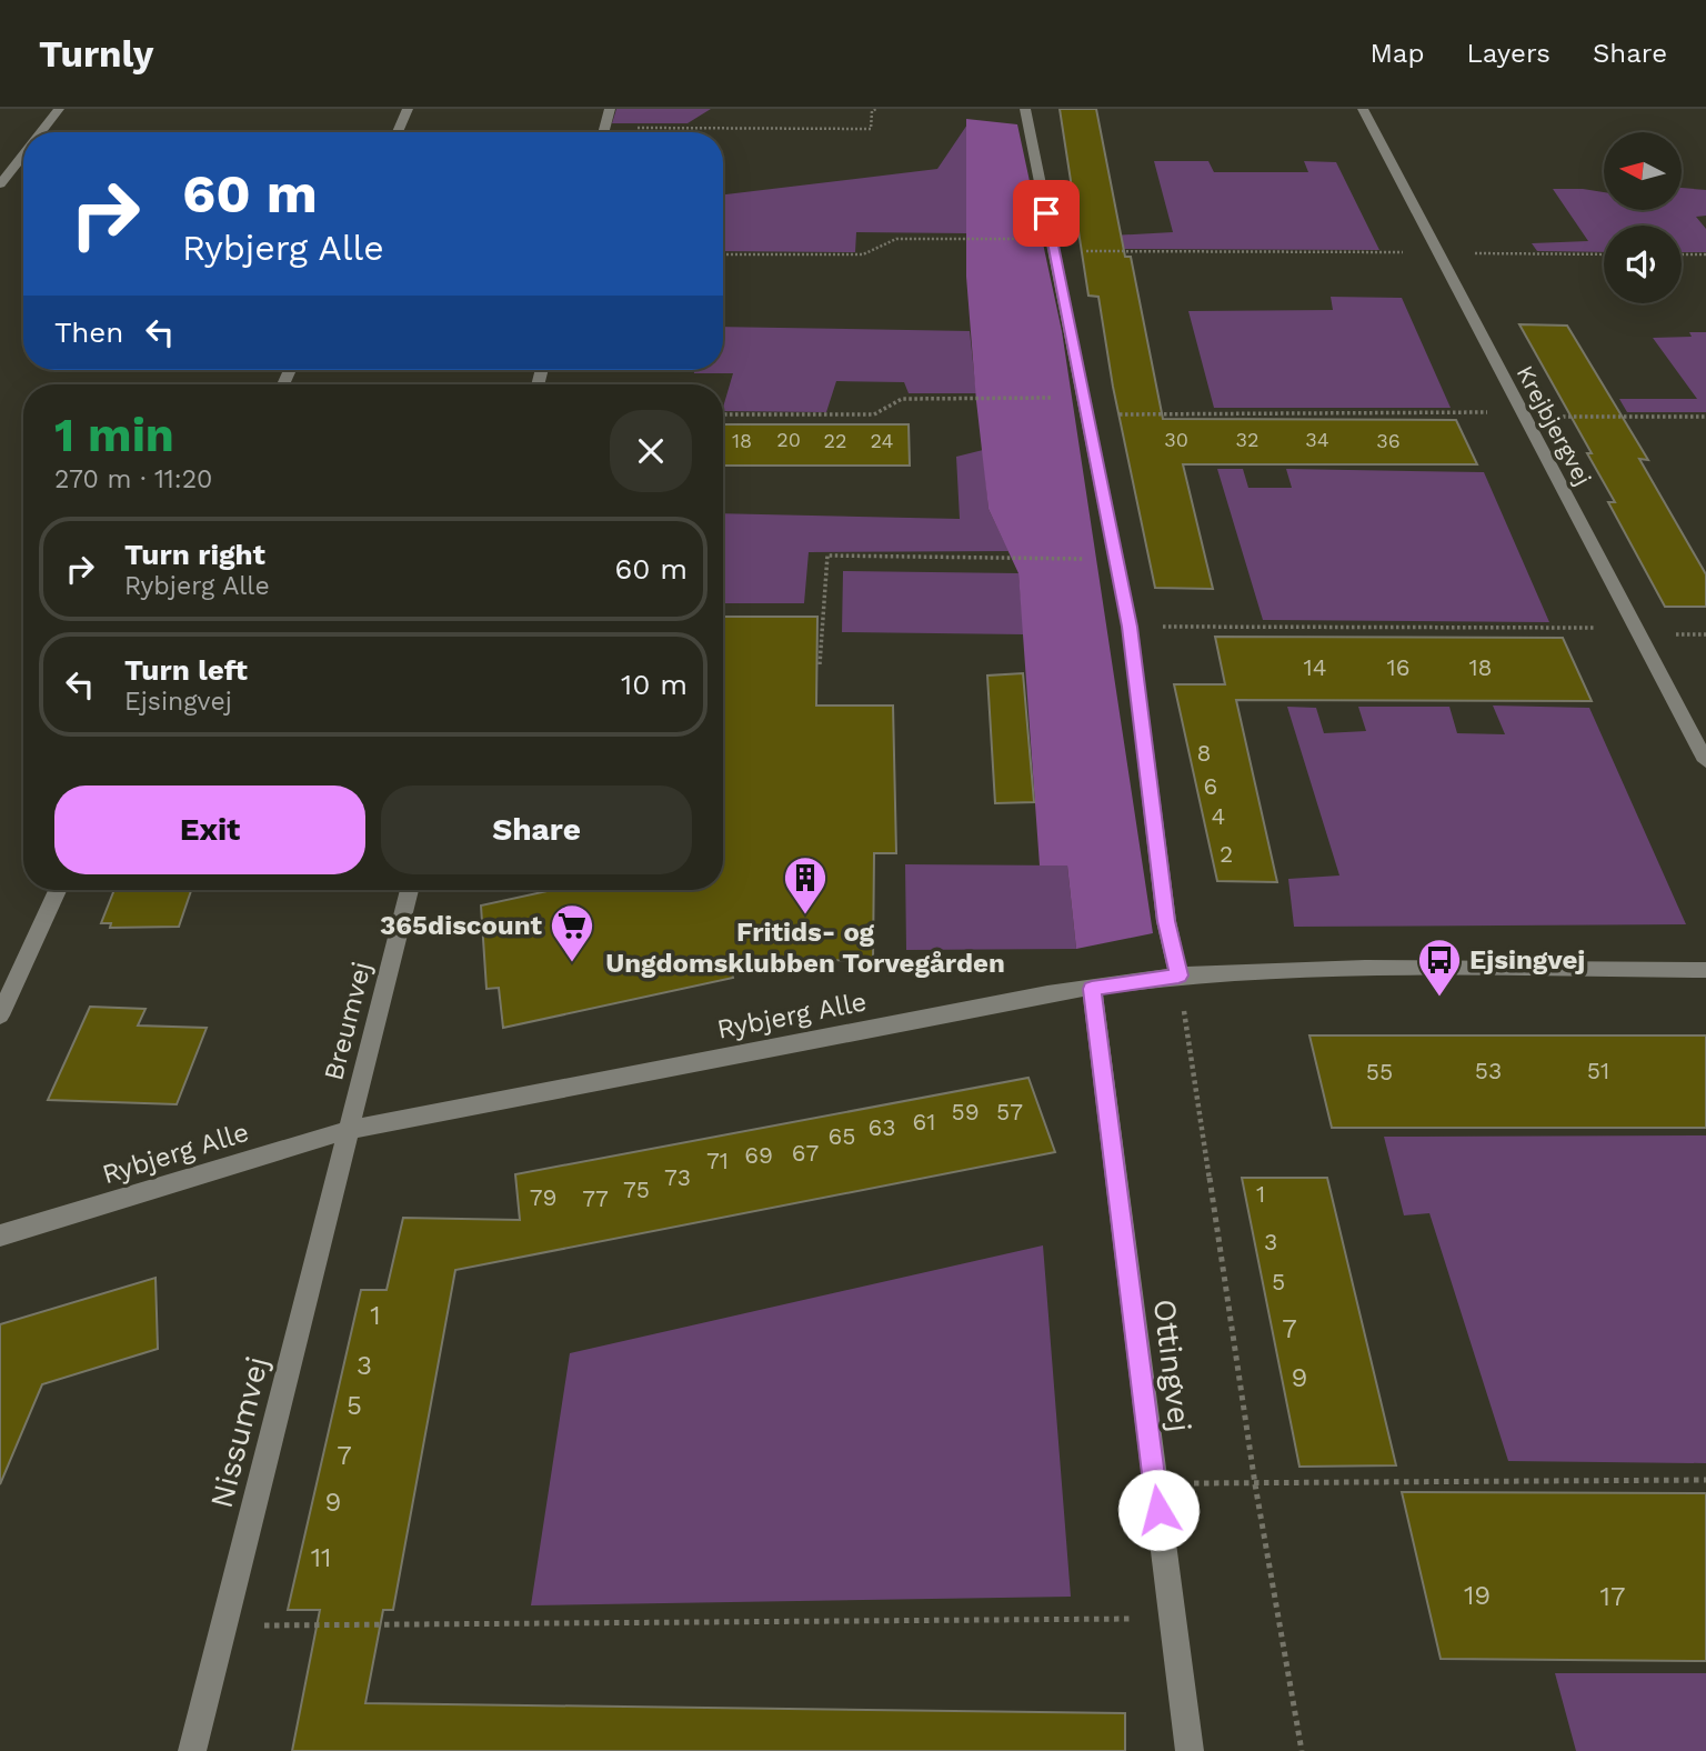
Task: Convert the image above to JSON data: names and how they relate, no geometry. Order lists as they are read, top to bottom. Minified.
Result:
{"streets":{"street":["Krejbjergvej","Rybjerg Alle","Breumvej","Ottingvej","Nissumvej"]},"crossings":[["Rybjerg Alle","Breumvej"],["Rybjerg Alle","Ottingvej"],["Rybjerg Alle","Nissumvej"],["Breumvej","Nissumvej"]],"places":{"building":["Fritids- og Ungdomsklubben Torvegården"],"supermarket":["365discount"],"bus stop":["Ejsingvej"]},"house_numbers":["20","30","32","34","18","22","24","36","14","16","18","8","6","4","2","53","51","55","59","57","61","63","65","67","69","71","73","75","1","79","77","3","5","1","7","3","9","5","7","9","11","19","17"],"north":"left","page":{"header":"Turnly","nav":["Map","Layers","Share"],"turn":["60 m","Rybjerg Alle"],"then":"Then","heading":["1 min","270 m · 11:20"],"list":[{"name":"Turn right","note":"Rybjerg Alle","value":"60 m"},{"name":"Turn left","note":"Ejsingvej","value":"10 m"}],"buttons":["Exit","Share"]}}
